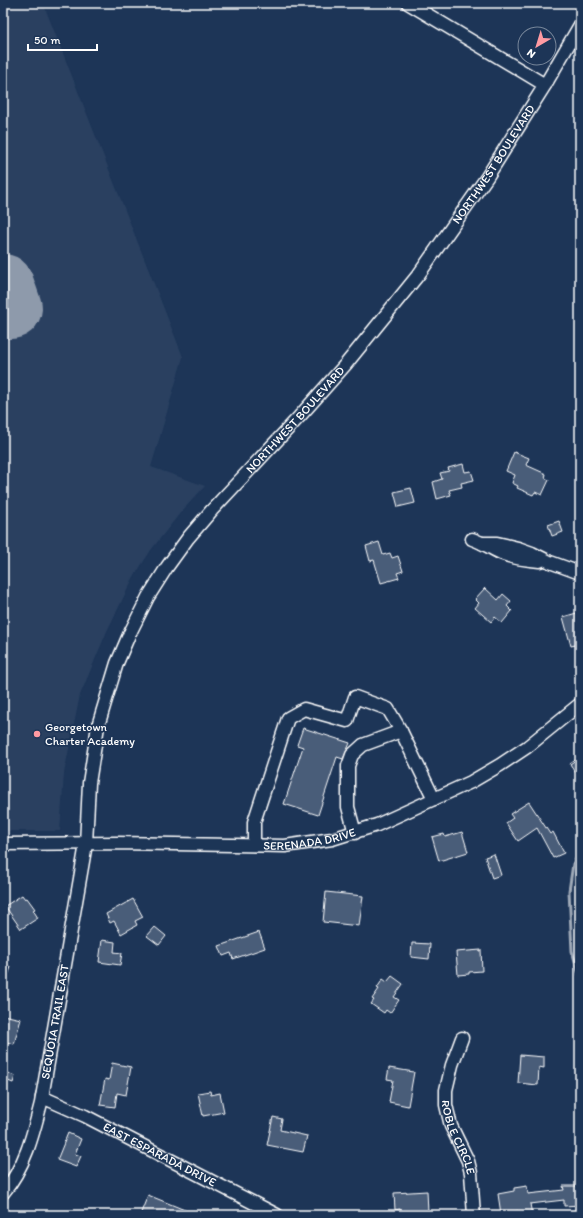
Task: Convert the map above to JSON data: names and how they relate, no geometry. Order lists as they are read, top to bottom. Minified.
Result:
{"streets":{"street":["NORTHWEST BOULEVARD","SERENADA DRIVE","SEQUOIA TRAIL EAST","ROBLE CIRCLE","EAST ESPARADA DRIVE"]},"crossings":[["NORTHWEST BOULEVARD","SERENADA DRIVE"],["NORTHWEST BOULEVARD","SEQUOIA TRAIL EAST"],["SERENADA DRIVE","SEQUOIA TRAIL EAST"],["SEQUOIA TRAIL EAST","EAST ESPARADA DRIVE"]],"places":["Georgetown Charter Academy"],"scale_bar":"50 m","north":"bottom left"}
